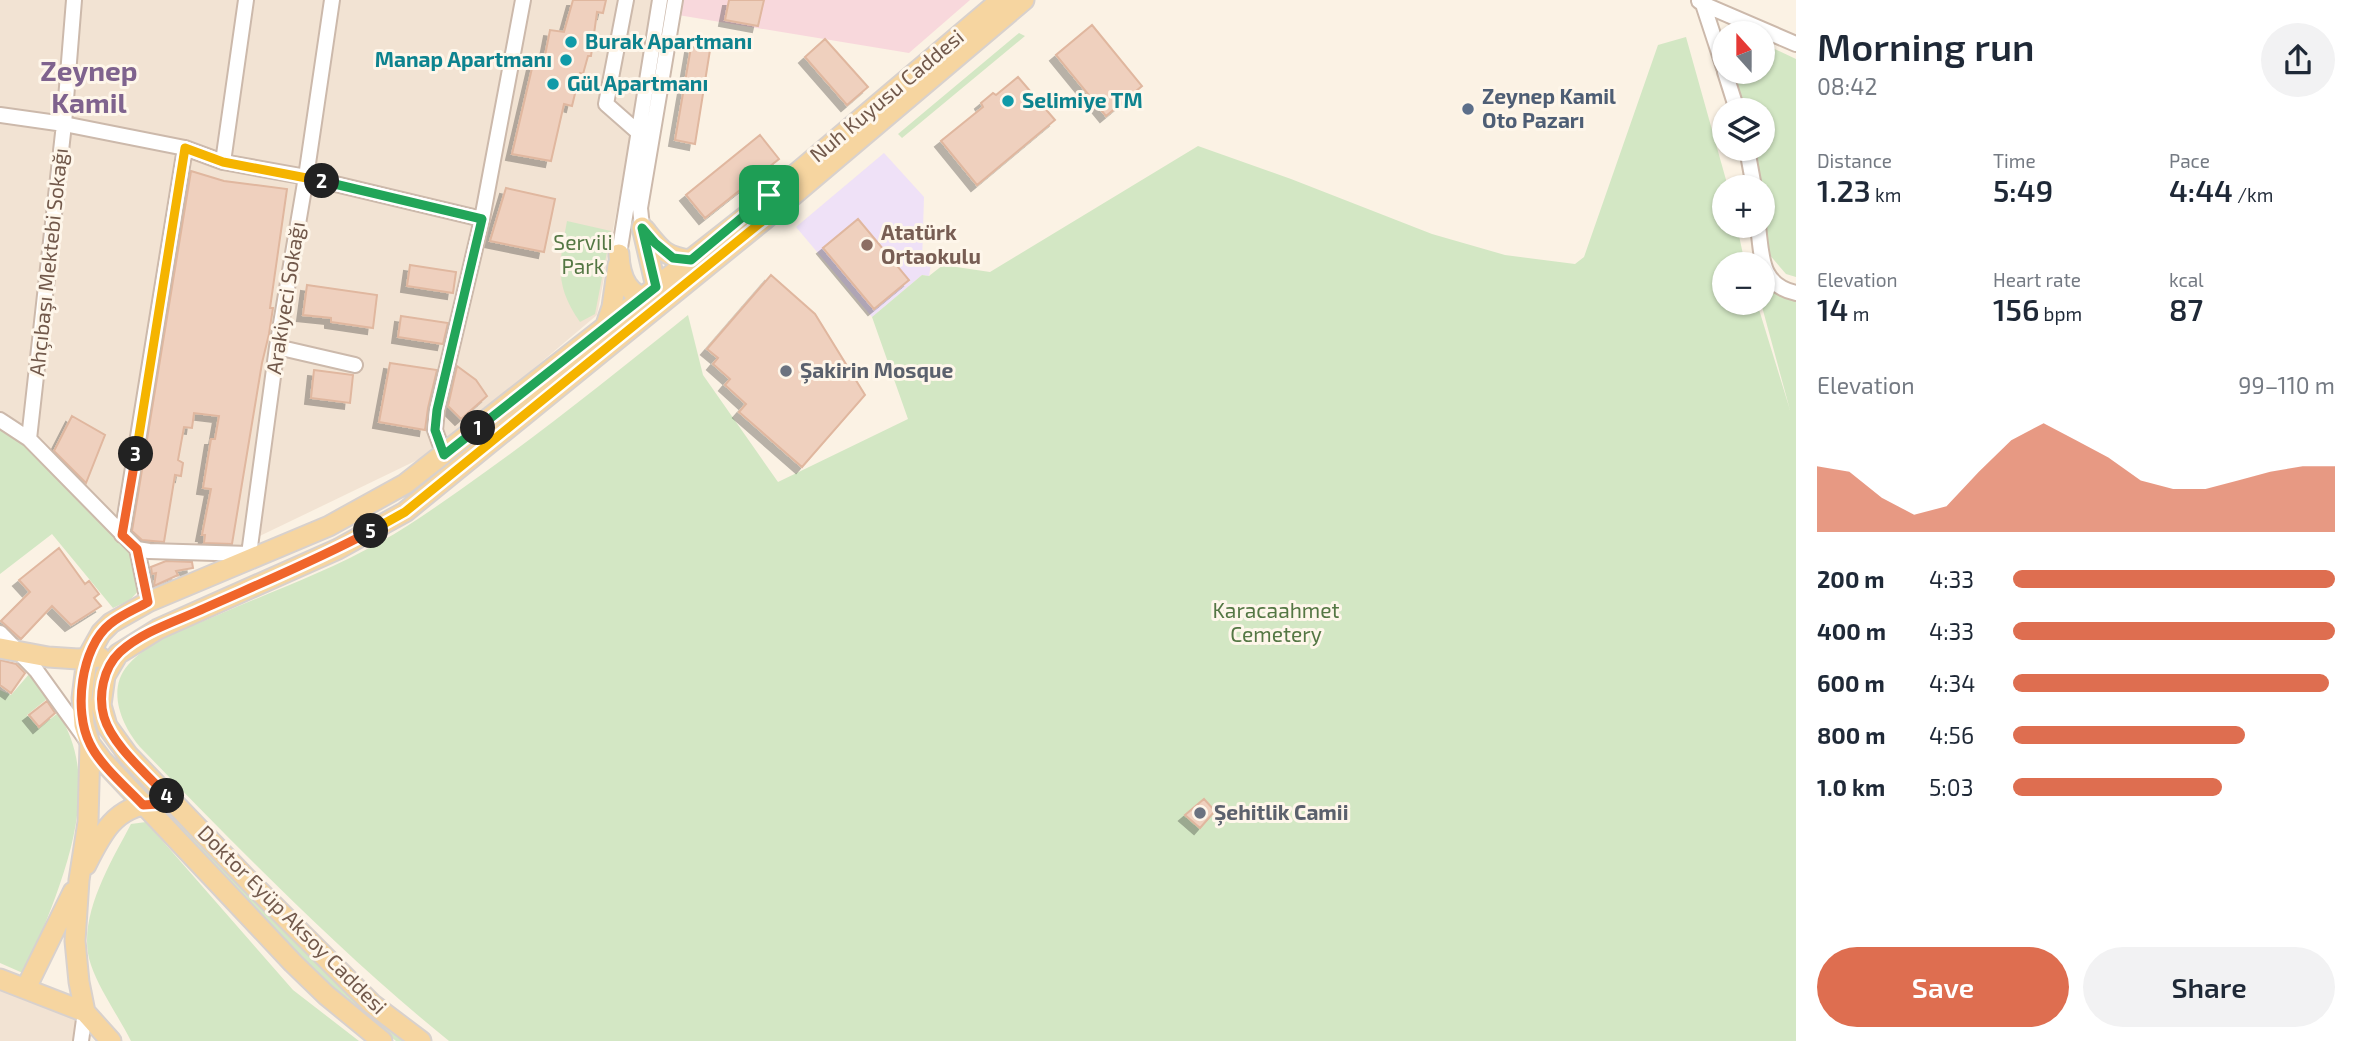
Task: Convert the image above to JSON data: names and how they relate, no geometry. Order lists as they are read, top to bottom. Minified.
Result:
{"streets":{"main road":["Nuh Kuyusu Caddesi","Doktor Eyüp Aksoy Caddesi"],"street":["Ahçıbaşı Mektebi Sokağı","Arakiyeci Sokağı"]},"crossings":[["Nuh Kuyusu Caddesi","Arakiyeci Sokağı"],["Nuh Kuyusu Caddesi","Doktor Eyüp Aksoy Caddesi"]],"districts":["Zeynep Kamil"],"parks":["Servili Park","Karacaahmet Cemetery"],"places":["Burak Apartmanı","Manap Apartmanı","Gül Apartmanı","Selimiye TM","Zeynep Kamil Oto Pazarı","Atatürk Ortaokulu","Şakirin Mosque","Şehitlik Camii"],"north":"top","page":{"heading":["Morning run","08:42"],"map_buttons":["+","−"],"stats":[["Distance","1.23 km"],["Time","5:49"],["Pace","4:44 /km"],["Elevation","14 m"],["Heart rate","156 bpm"],["kcal","87"]],"pins":["2","1","3","5","4"],"chart":["Elevation","99–110 m"],"list":[{"name":"200 m","note":"4:33"},{"name":"400 m","note":"4:33"},{"name":"600 m","note":"4:34"},{"name":"800 m","note":"4:56"},{"name":"1.0 km","note":"5:03"}],"buttons":["Save","Share"]}}
